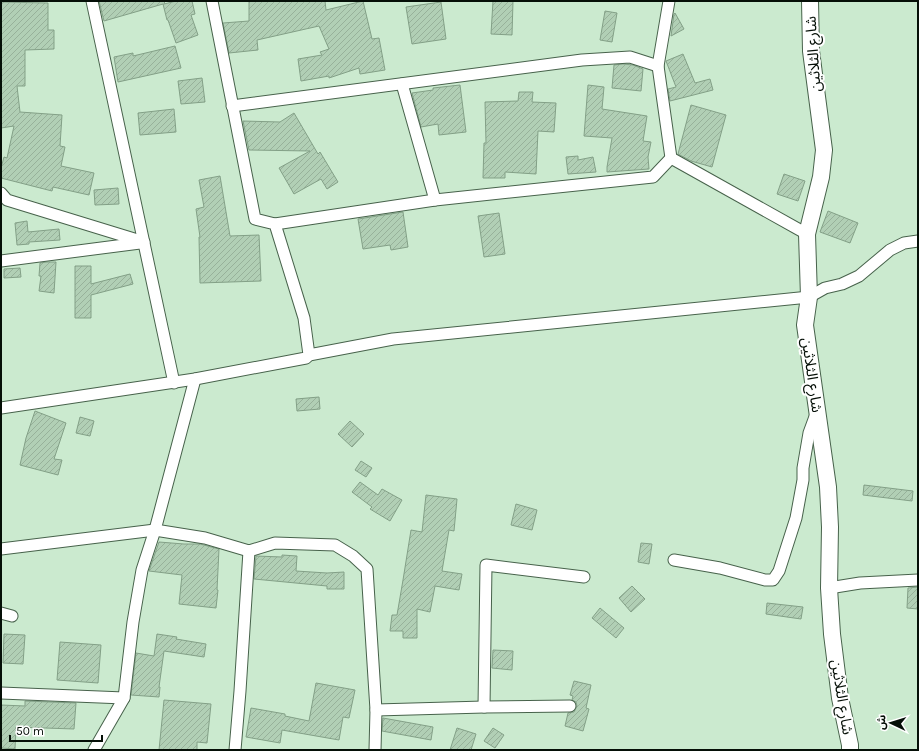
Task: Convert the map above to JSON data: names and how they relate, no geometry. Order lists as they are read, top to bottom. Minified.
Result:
{"streets":{"street":["شارع الثلاثين"]},"scale_bar":"50 m","north":"left"}
